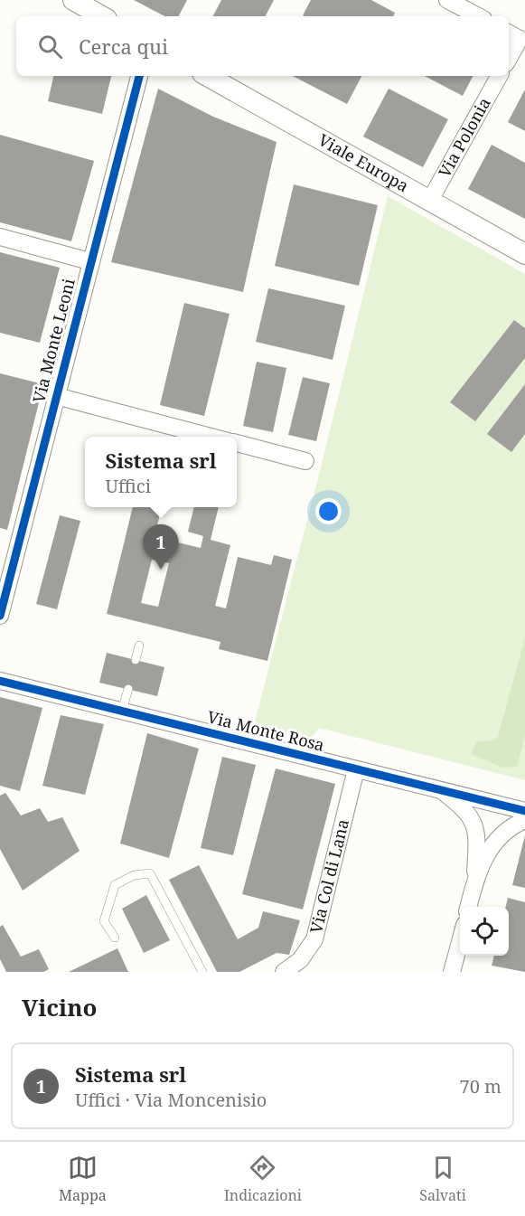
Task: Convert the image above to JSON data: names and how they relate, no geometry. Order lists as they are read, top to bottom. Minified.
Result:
{"streets":{"street":["Via Polonia","Viale Europa","Via Monte Leoni","Via Monte Rosa","Via Col di Lana"]},"crossings":[["Via Polonia","Viale Europa"],["Via Monte Rosa","Via Col di Lana"]],"page":{"search":"Cerca qui","popup":["Sistema srl","Uffici"],"pins":"1","heading":"Vicino","list":[{"mark":"1","name":"Sistema srl","note":"Uffici · Via Moncenisio","value":"70 m"}],"nav":["Mappa","Indicazioni","Salvati"]}}
